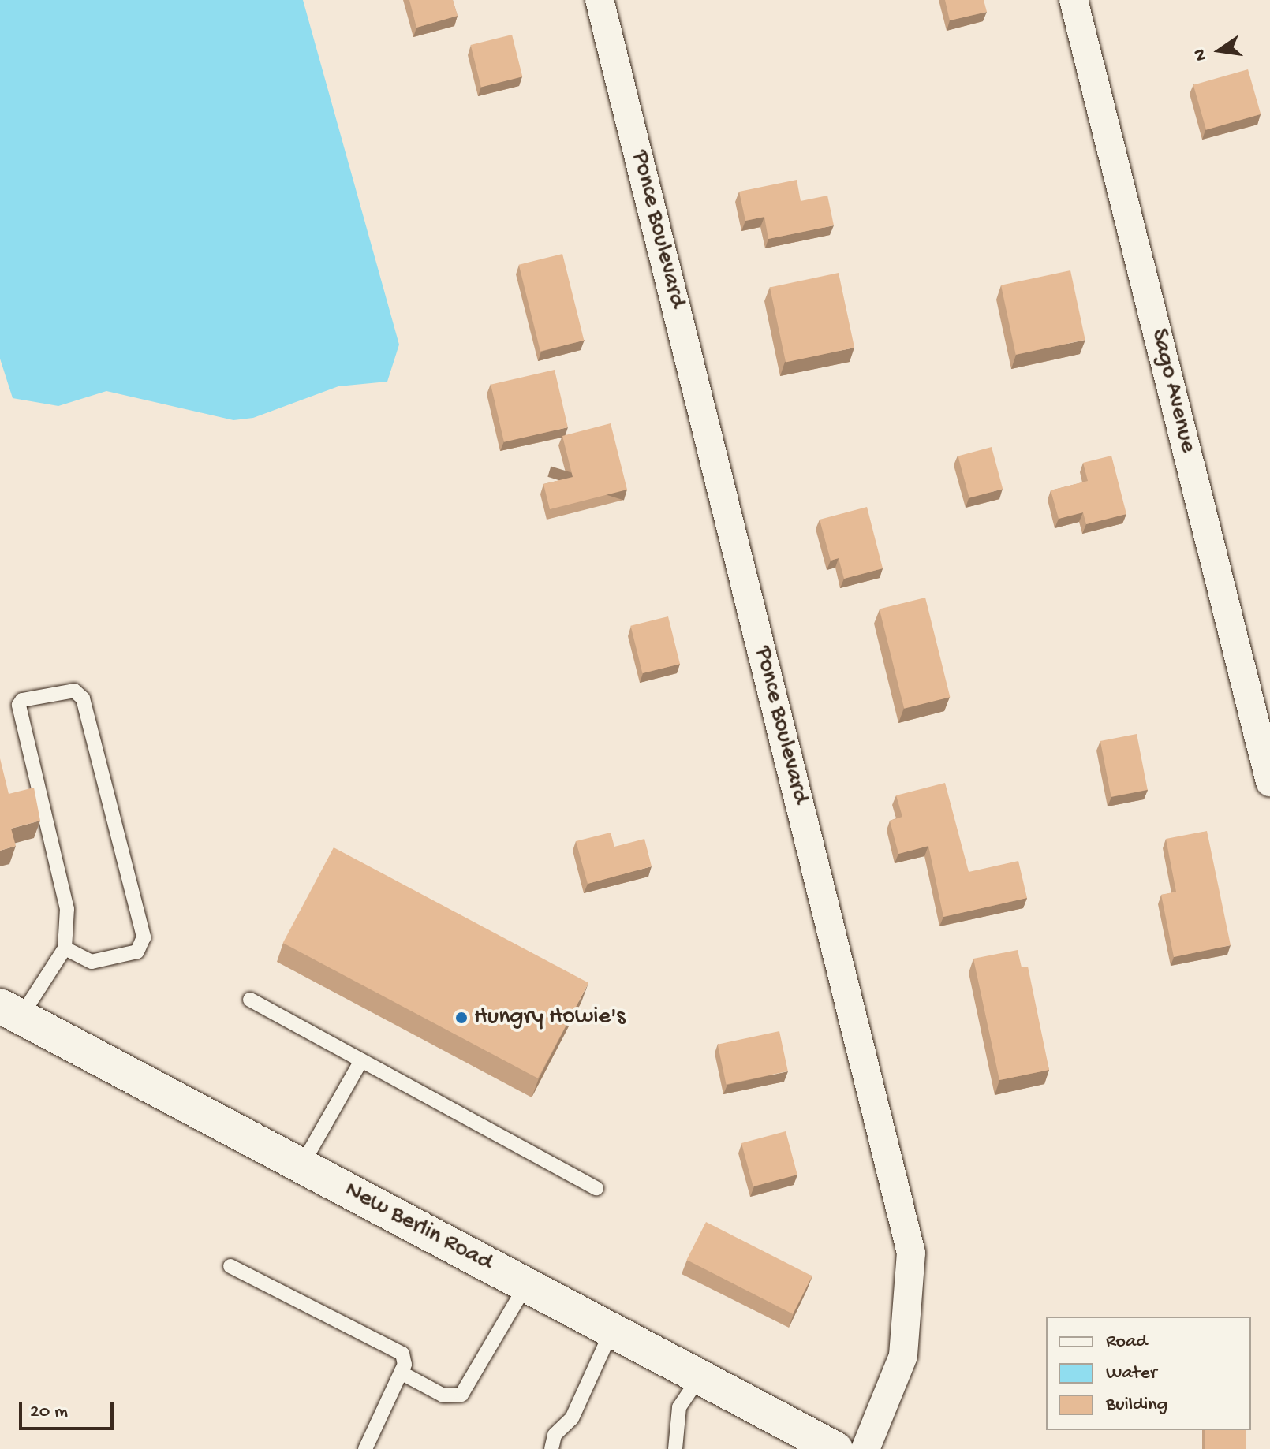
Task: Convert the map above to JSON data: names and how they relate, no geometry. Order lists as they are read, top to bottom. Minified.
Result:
{"streets":{"street":["Ponce Boulevard","Sago Avenue","New Berlin Road"]},"places":["Hungry Howie's"],"legend":["Road","Water","Building"],"scale_bar":"20 m","north":"left"}
